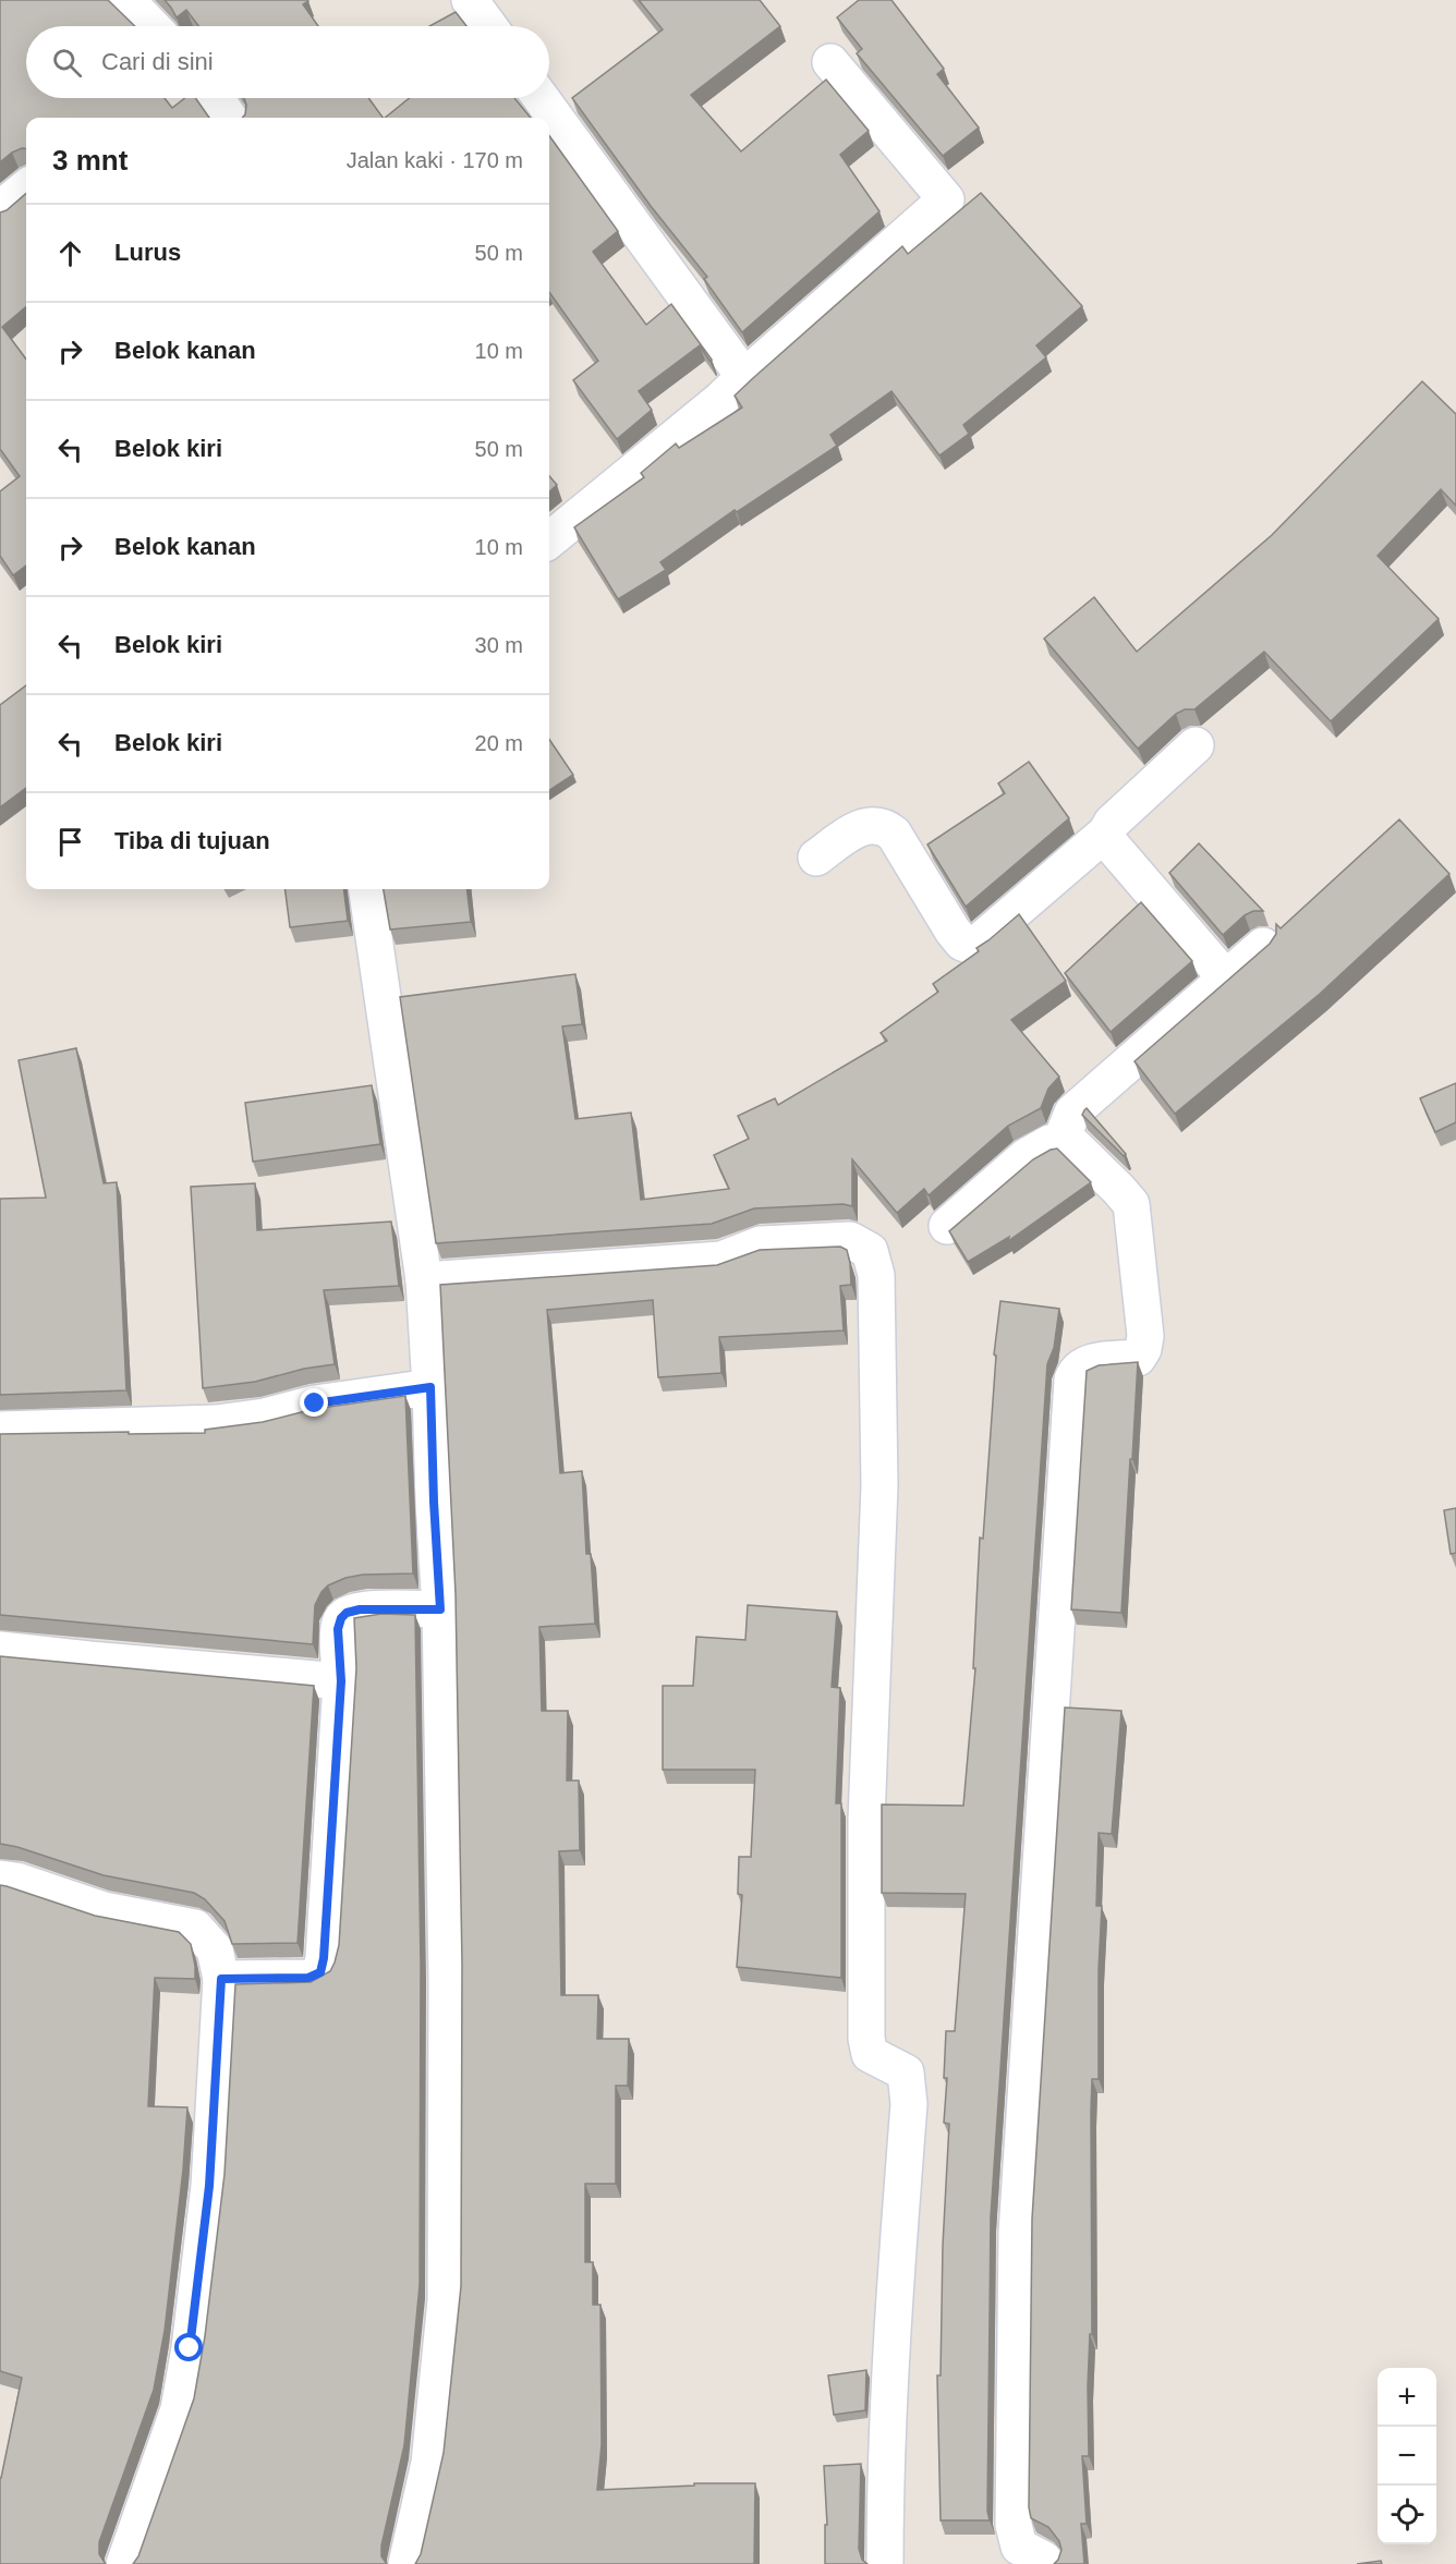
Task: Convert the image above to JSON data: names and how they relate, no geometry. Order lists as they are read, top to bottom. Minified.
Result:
{"page":{"search":"Cari di sini","heading":["3 mnt","Jalan kaki · 170 m"],"list":[["Lurus","50 m"],["Belok kanan","10 m"],["Belok kiri","50 m"],["Belok kanan","10 m"],["Belok kiri","30 m"],["Belok kiri","20 m"],"Tiba di tujuan"],"map_buttons":["+","−"]}}
